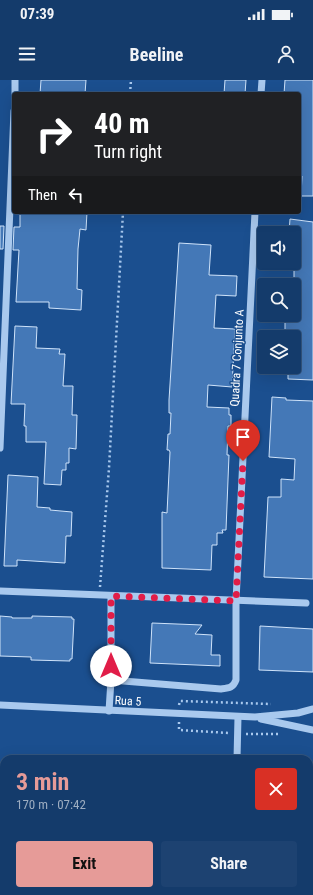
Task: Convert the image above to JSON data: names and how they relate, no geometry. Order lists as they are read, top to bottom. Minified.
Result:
{"streets":{"street":["Quadra 7 Conjunto A","Rua 5"]},"page":{"status":"07:39","header":"Beeline","turn":["40 m","Turn right"],"then":"Then","heading":["3 min","170 m · 07:42"],"buttons":["Exit","Share"]}}
